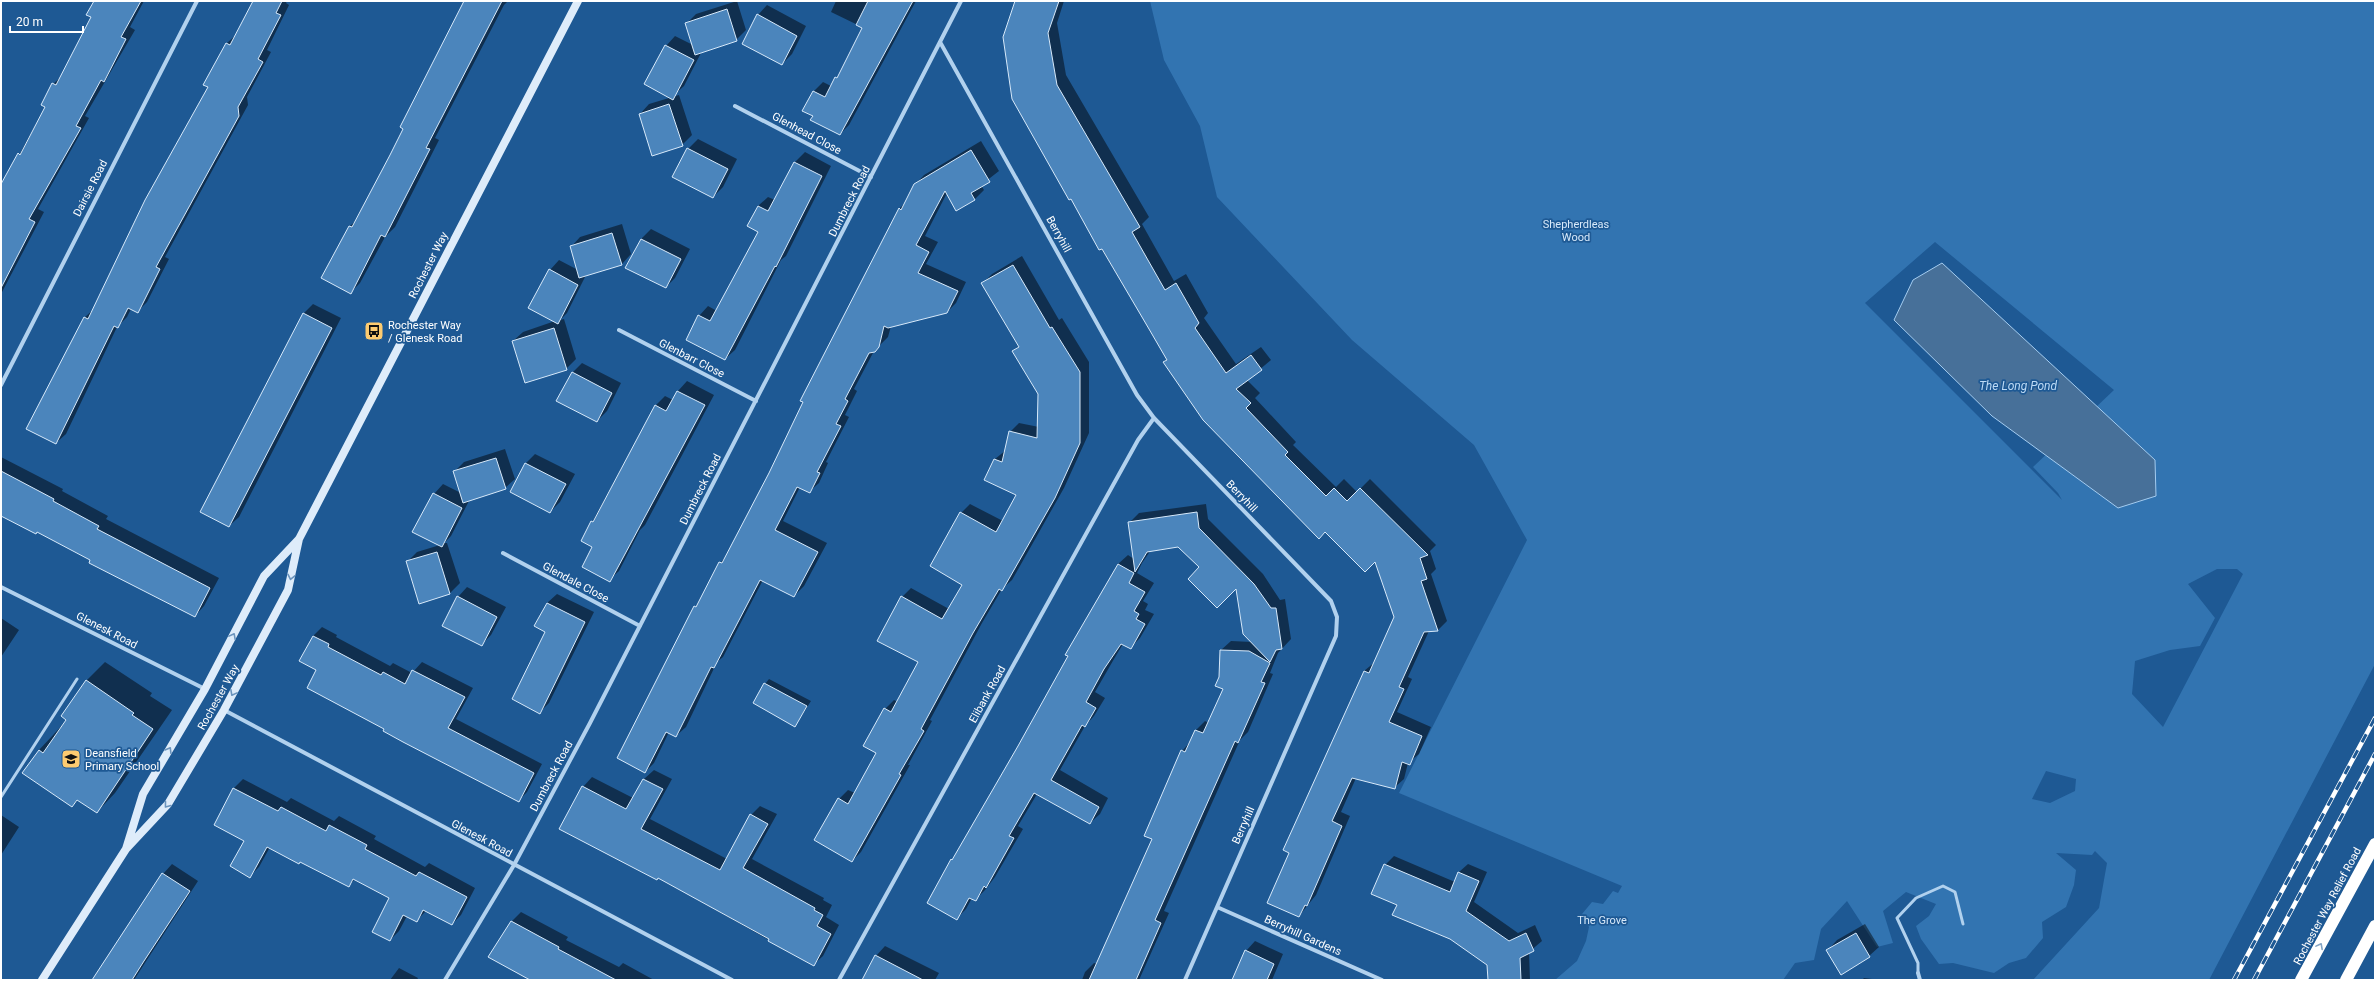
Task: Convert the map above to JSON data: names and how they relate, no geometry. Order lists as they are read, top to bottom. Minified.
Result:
{"streets":{"highway":["Rochester Way Relief Road"],"street":["Glenhead Close","Dairsie Road","Dumbreck Road","Berryhill","Rochester Way","Glenbarr Close","Glendale Close","Glenesk Road","Elibank Road","Berryhill Gardens"]},"crossings":[["Glenhead Close","Dumbreck Road"],["Dumbreck Road","Berryhill"],["Dumbreck Road","Glenbarr Close"],["Dumbreck Road","Glendale Close"],["Dumbreck Road","Glenesk Road"],["Berryhill","Elibank Road"],["Berryhill","Berryhill Gardens"],["Rochester Way","Glenesk Road"]],"water":["The Long Pond"],"parks":["Shepherdleas Wood","The Grove"],"places":{"bus stop":["Rochester Way / Glenesk Road"],"school or university":["Deansfield Primary School"]},"scale_bar":"20 m"}
